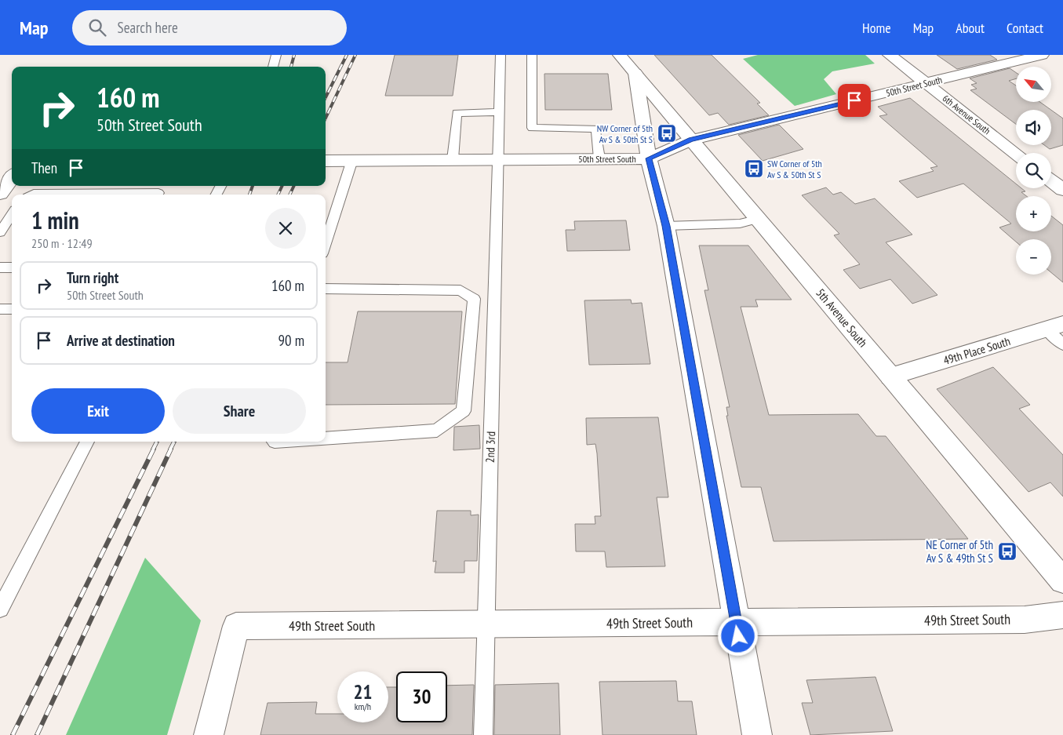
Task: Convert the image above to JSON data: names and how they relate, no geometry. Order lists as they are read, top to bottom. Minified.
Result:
{"streets":{"street":["50th Street South","6th Avenue South","5th Avenue South","49th Place South","49th Street South"],"lane":["2nd 3rd"]},"crossings":[["50th Street South","6th Avenue South"],["50th Street South","5th Avenue South"],["50th Street South","2nd 3rd"],["5th Avenue South","49th Place South"],["2nd 3rd","49th Street South"]],"places":{"bus stop":["NW Corner of 5th Av S & 50th St S","SW Corner of 5th Av S & 50th St S","NE Corner of 5th Av S & 49th St S"]},"north":"top left","page":{"header":"Map","search":"Search here","nav":["Home","Map","About","Contact"],"map_buttons":["+","−"],"turn":["160 m","50th Street South"],"then":"Then","heading":["1 min","250 m · 12:49"],"list":[{"name":"Turn right","note":"50th Street South","value":"160 m"},{"name":"Arrive at destination","value":"90 m"}],"buttons":["Exit","Share"],"speed":"21 km/h","limit":"30"}}
